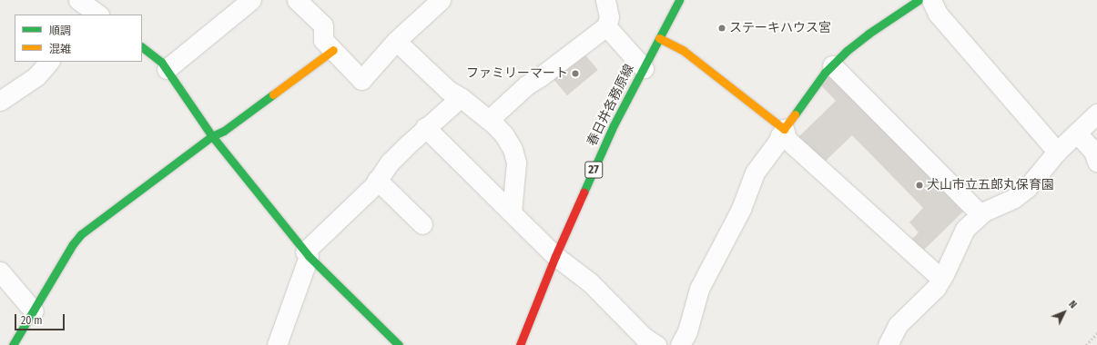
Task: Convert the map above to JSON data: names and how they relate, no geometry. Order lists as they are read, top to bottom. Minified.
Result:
{"streets":{"street":["春日井各務原線","27"]},"places":["ステーキハウス宮","ファミリーマート","犬山市立五郎丸保育園"],"legend":["順調","混雑"],"scale_bar":"20 m","north":"top right"}
